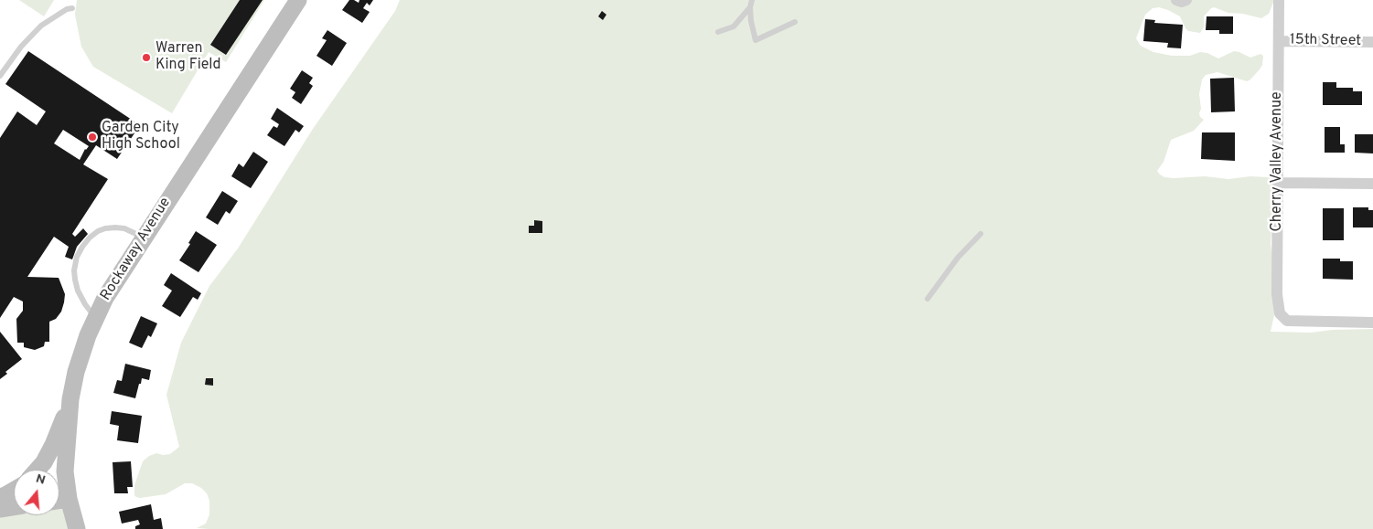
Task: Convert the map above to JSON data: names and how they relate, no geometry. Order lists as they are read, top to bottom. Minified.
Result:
{"streets":{"main road":["Rockaway Avenue"],"street":["15th Street","Cherry Valley Avenue"]},"crossings":[["15th Street","Cherry Valley Avenue"]],"places":["Warren King Field","Garden City High School"],"north":"top"}
